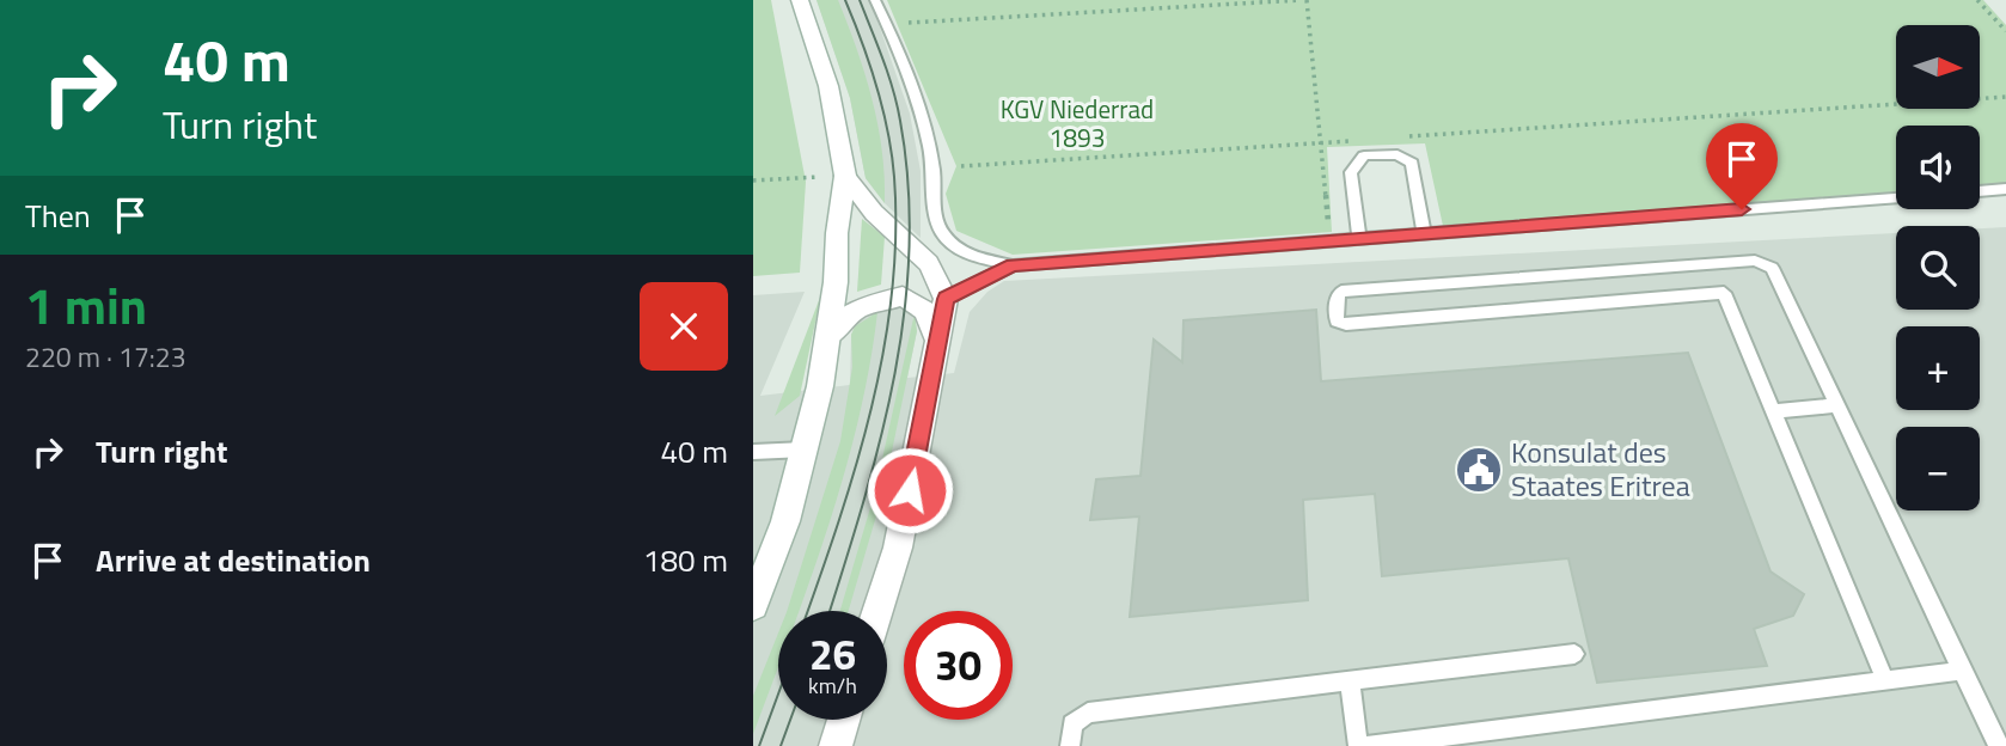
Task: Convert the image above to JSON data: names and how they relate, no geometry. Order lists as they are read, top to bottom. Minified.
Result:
{"parks":["KGV Niederrad 1893"],"places":{"public building":["Konsulat des Staates Eritrea"]},"north":"right","page":{"turn":["40 m","Turn right"],"map_buttons":["+","−"],"then":"Then","heading":["1 min","220 m · 17:23"],"list":[{"name":"Turn right","value":"40 m"},{"name":"Arrive at destination","value":"180 m"}],"speed":"26 km/h","limit":"30"}}
